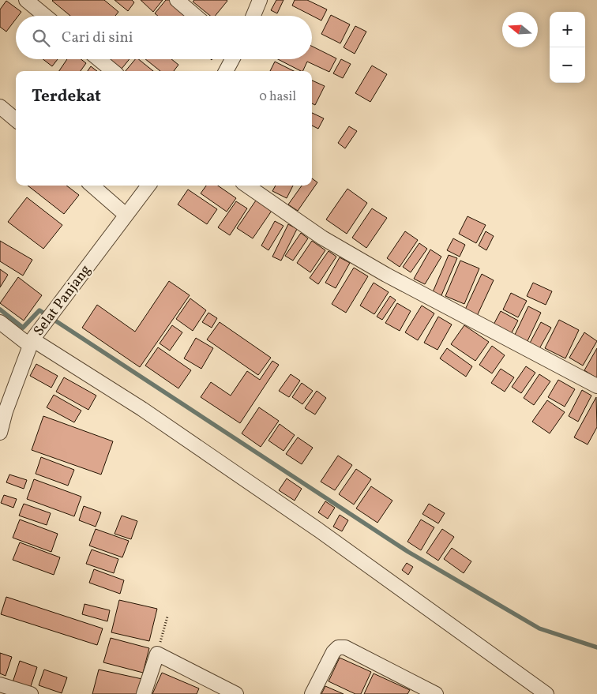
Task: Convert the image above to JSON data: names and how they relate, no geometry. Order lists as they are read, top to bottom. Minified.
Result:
{"streets":{"street":["Selat Panjang"]},"north":"left","page":{"map_buttons":["+","−"],"search":"Cari di sini","heading":["Terdekat","0 hasil"]}}
